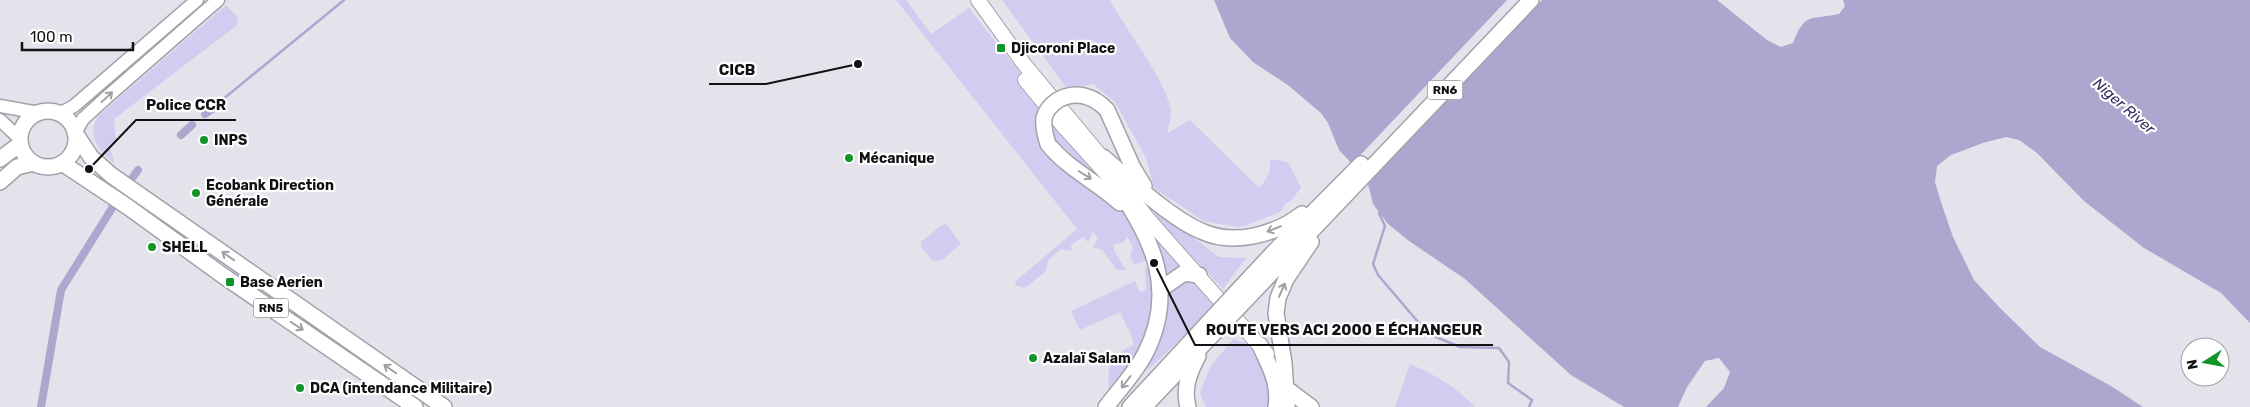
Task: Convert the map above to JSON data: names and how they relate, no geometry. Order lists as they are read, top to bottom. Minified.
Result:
{"streets":{"highway":["RN6","RN5"]},"water":["Niger River"],"places":{"transit":["Djicoroni Place","Base Aerien"],"other":["CICB","INPS","Mécanique","Police CCR","Ecobank Direction Générale","SHELL","ROUTE VERS ACI 2000 E ÉCHANGEUR","Azalaï Salam","DCA (intendance Militaire)"]},"scale_bar":"100 m","north":"left"}
